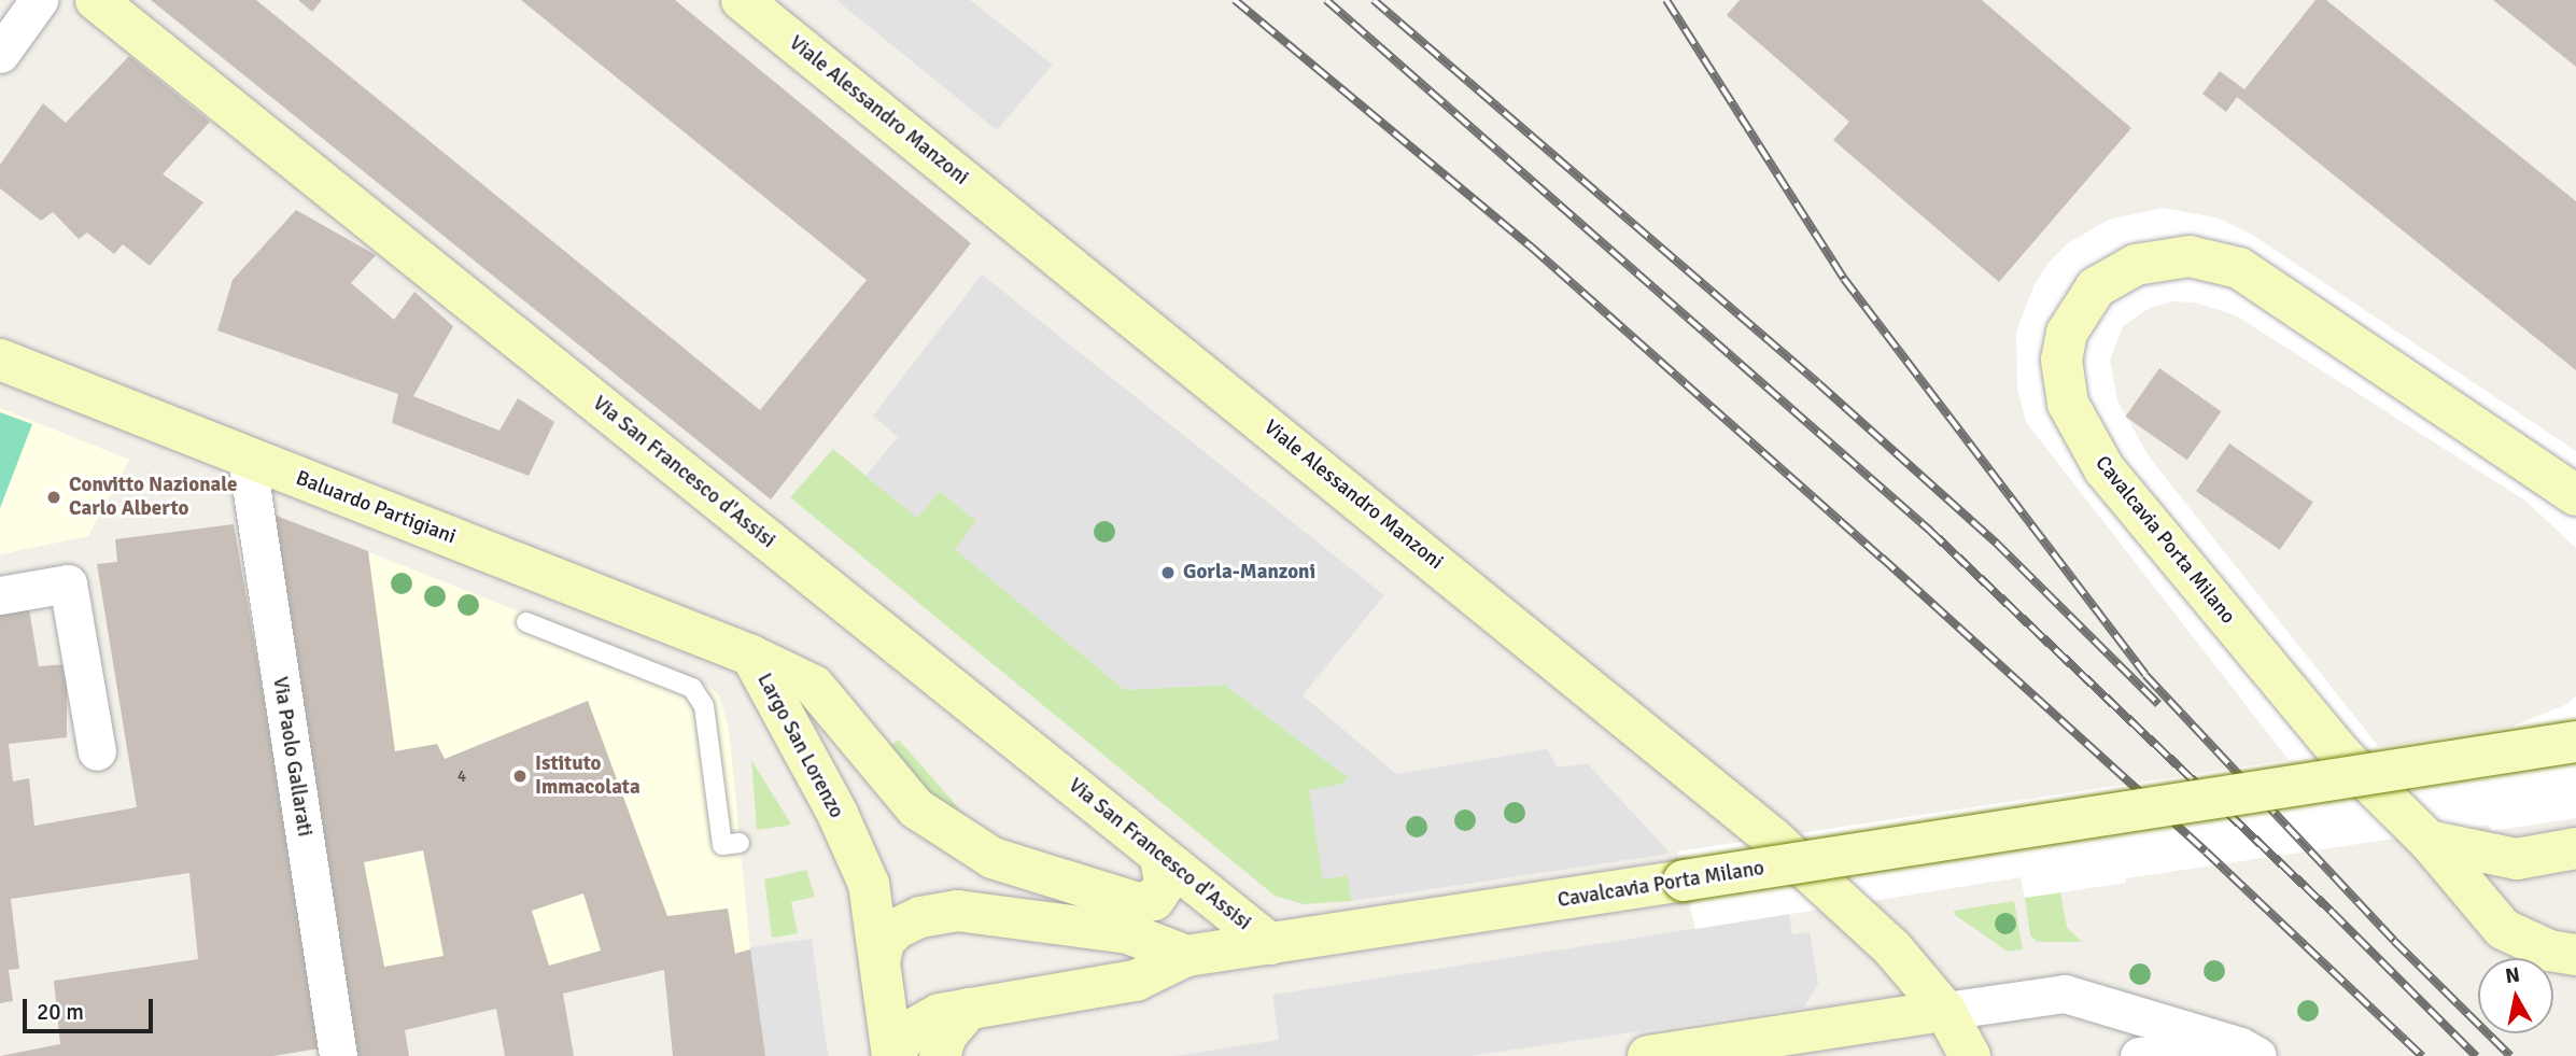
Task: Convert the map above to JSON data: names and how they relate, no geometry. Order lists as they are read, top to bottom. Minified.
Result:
{"streets":{"main road":["Viale Alessandro Manzoni","Via San Francesco d'Assisi","Baluardo Partigiani","Cavalcavia Porta Milano","Largo San Lorenzo"],"street":["Via Paolo Gallarati"]},"crossings":[["Via San Francesco d'Assisi","Cavalcavia Porta Milano"],["Via San Francesco d'Assisi","Largo San Lorenzo"],["Baluardo Partigiani","Largo San Lorenzo"],["Baluardo Partigiani","Via Paolo Gallarati"],["Cavalcavia Porta Milano","Largo San Lorenzo"]],"places":["Convitto Nazionale Carlo Alberto","Gorla-Manzoni","Istituto Immacolata"],"house_numbers":["4"],"scale_bar":"20 m","north":"top"}
